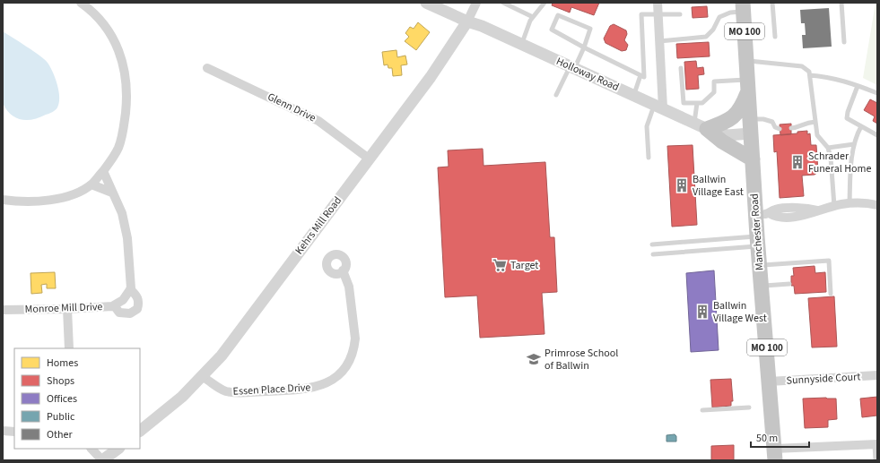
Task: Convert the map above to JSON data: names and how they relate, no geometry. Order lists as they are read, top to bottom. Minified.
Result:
{"streets":{"highway":["MO 100","Manchester Road"],"street":["Holloway Road","Glenn Drive","Kehrs Mill Road","Monroe Mill Drive","Sunnyside Court","Essen Place Drive"]},"crossings":[["Holloway Road","Kehrs Mill Road"],["Holloway Road","Manchester Road"],["Glenn Drive","Kehrs Mill Road"],["Kehrs Mill Road","Essen Place Drive"],["Manchester Road","Sunnyside Court"]],"places":{"building":["Schrader Funeral Home","Ballwin Village East","Ballwin Village West"],"supermarket":["Target"],"school or university":["Primrose School of Ballwin"]},"legend":["Homes","Shops","Offices","Public","Other"],"scale_bar":"50 m"}
